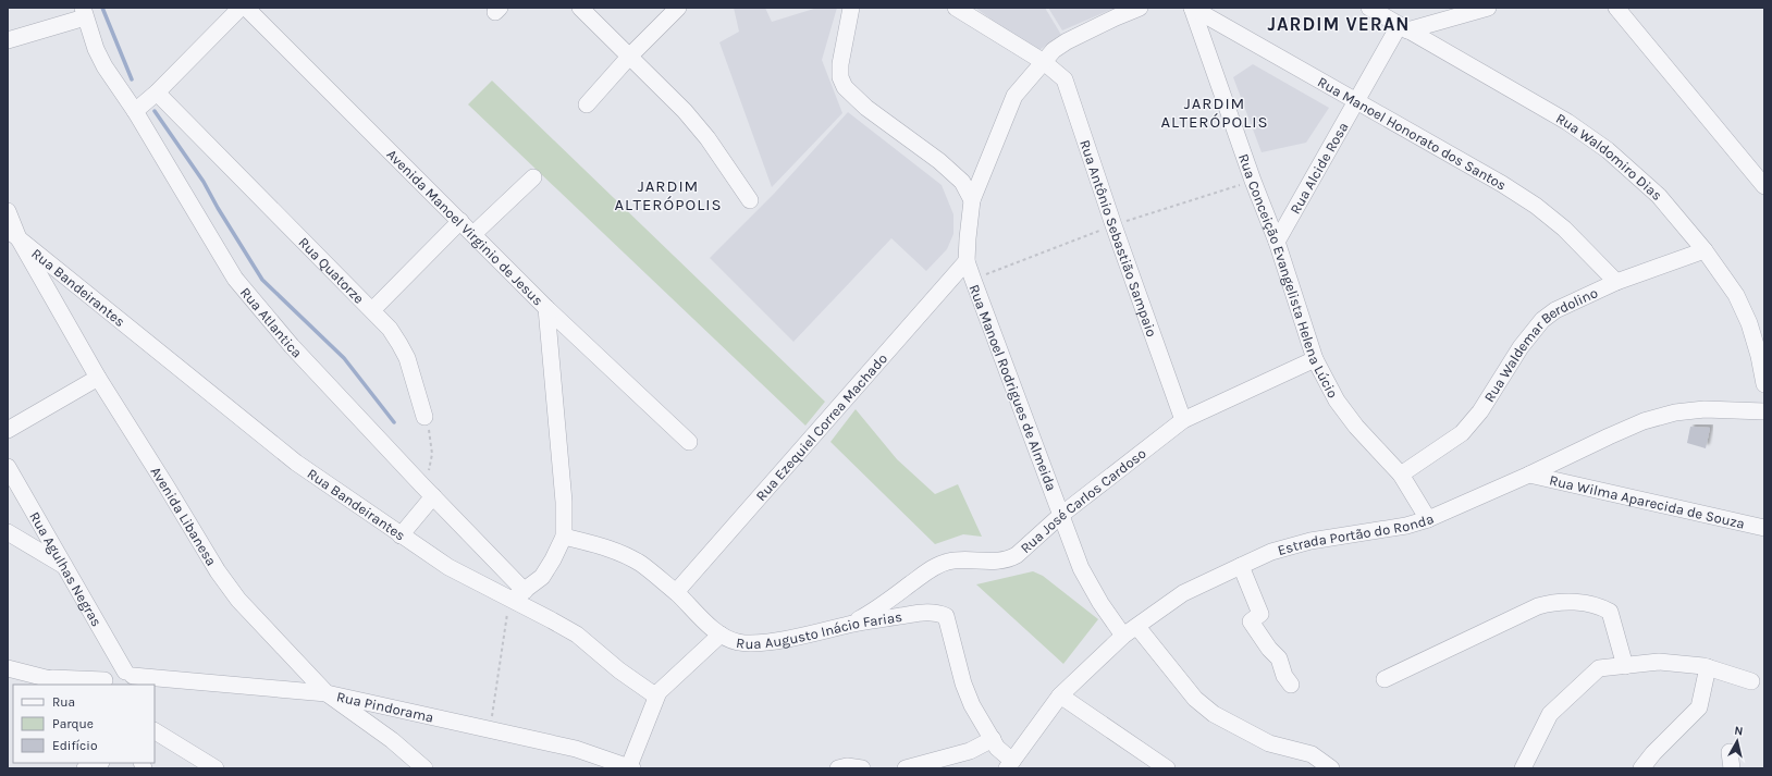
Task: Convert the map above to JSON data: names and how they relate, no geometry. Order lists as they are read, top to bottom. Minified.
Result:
{"streets":{"street":["Rua Manoel Honorato dos Santos","Rua Waldomiro Dias","Rua Alcide Rosa","Avenida Manoel Virginio de Jesus","Rua Antônio Sebastião Sampaio","Rua Quatorze","Rua Conceição Evangelista Helena Lúcio","Rua Bandeirantes","Rua Atlantica","Rua Waldemar Berdolino","Rua Manoel Rodrigues de Almeida","Rua Ezequiel Correa Machado","Rua José Carlos Cardoso","Rua Wilma Aparecida de Souza","Avenida Libanesa","Estrada Portão do Ronda","Rua Agulhas Negras","Rua Augusto Inácio Farias","Rua Pindorama"]},"crossings":[["Rua Manoel Honorato dos Santos","Rua Alcide Rosa"],["Rua Manoel Honorato dos Santos","Rua Conceição Evangelista Helena Lúcio"],["Rua Manoel Honorato dos Santos","Rua Waldemar Berdolino"],["Rua Waldomiro Dias","Rua Alcide Rosa"],["Rua Waldomiro Dias","Rua Waldemar Berdolino"],["Rua Alcide Rosa","Rua Conceição Evangelista Helena Lúcio"],["Rua Antônio Sebastião Sampaio","Rua Manoel Rodrigues de Almeida"],["Rua Antônio Sebastião Sampaio","Rua José Carlos Cardoso"],["Rua Conceição Evangelista Helena Lúcio","Rua Waldemar Berdolino"],["Rua Conceição Evangelista Helena Lúcio","Rua José Carlos Cardoso"],["Rua Conceição Evangelista Helena Lúcio","Estrada Portão do Ronda"],["Rua Bandeirantes","Rua Atlantica"],["Rua Bandeirantes","Avenida Libanesa"],["Rua Manoel Rodrigues de Almeida","Rua Ezequiel Correa Machado"],["Rua Manoel Rodrigues de Almeida","Rua José Carlos Cardoso"],["Rua Manoel Rodrigues de Almeida","Estrada Portão do Ronda"],["Rua Ezequiel Correa Machado","Rua Augusto Inácio Farias"],["Rua José Carlos Cardoso","Rua Augusto Inácio Farias"],["Rua Wilma Aparecida de Souza","Estrada Portão do Ronda"],["Avenida Libanesa","Rua Pindorama"],["Estrada Portão do Ronda","Rua Augusto Inácio Farias"],["Rua Agulhas Negras","Rua Pindorama"]],"districts":["JARDIM VERAN","JARDIM ALTERÓPOLIS","JARDIM ALTERÓPOLIS"],"legend":["Rua","Parque","Edifício"],"north":"top"}
